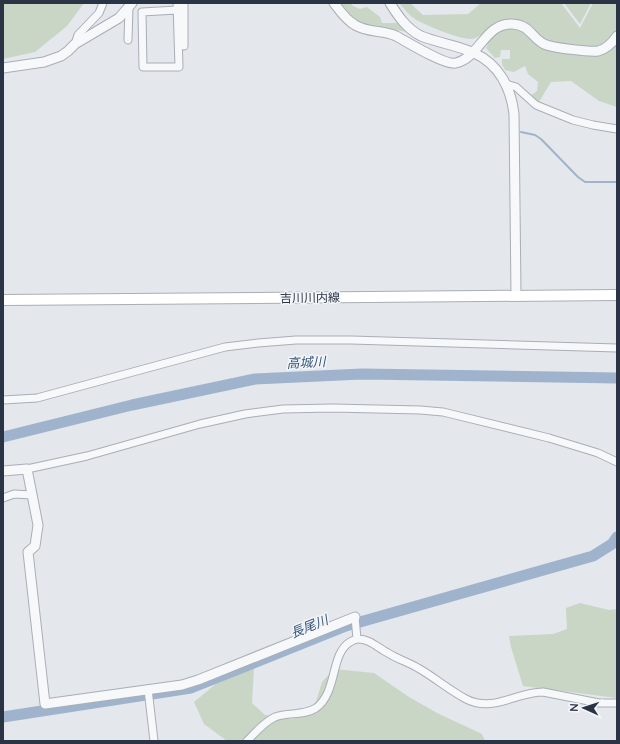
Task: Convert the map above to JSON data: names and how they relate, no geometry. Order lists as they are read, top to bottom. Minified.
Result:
{"streets":{"main road":["吉川川内線"]},"water":["高城川","長尾川"],"north":"left"}
